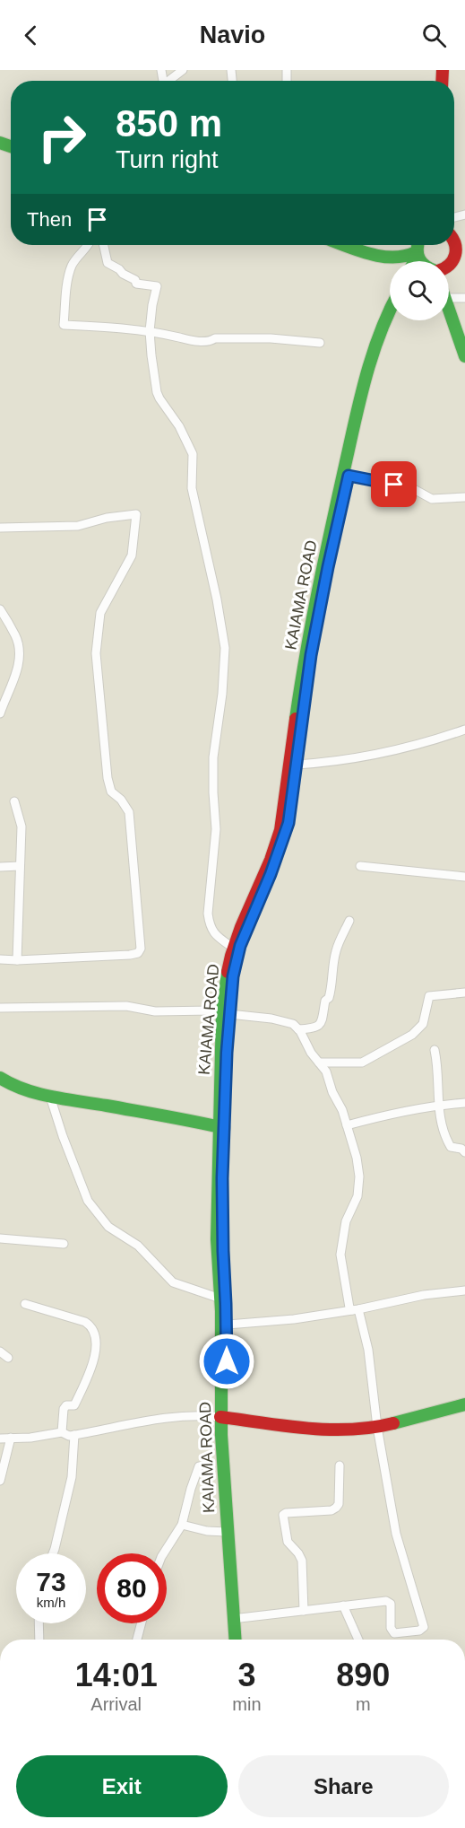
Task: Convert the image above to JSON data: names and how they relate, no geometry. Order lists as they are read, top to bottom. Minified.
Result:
{"streets":{"main road":["KAIAMA ROAD"]},"page":{"header":"Navio","turn":["850 m","Turn right"],"then":"Then","speed":"73 km/h","limit":"80","eta":["14:01","Arrival","3","min","890","m"],"buttons":["Exit","Share"]}}
